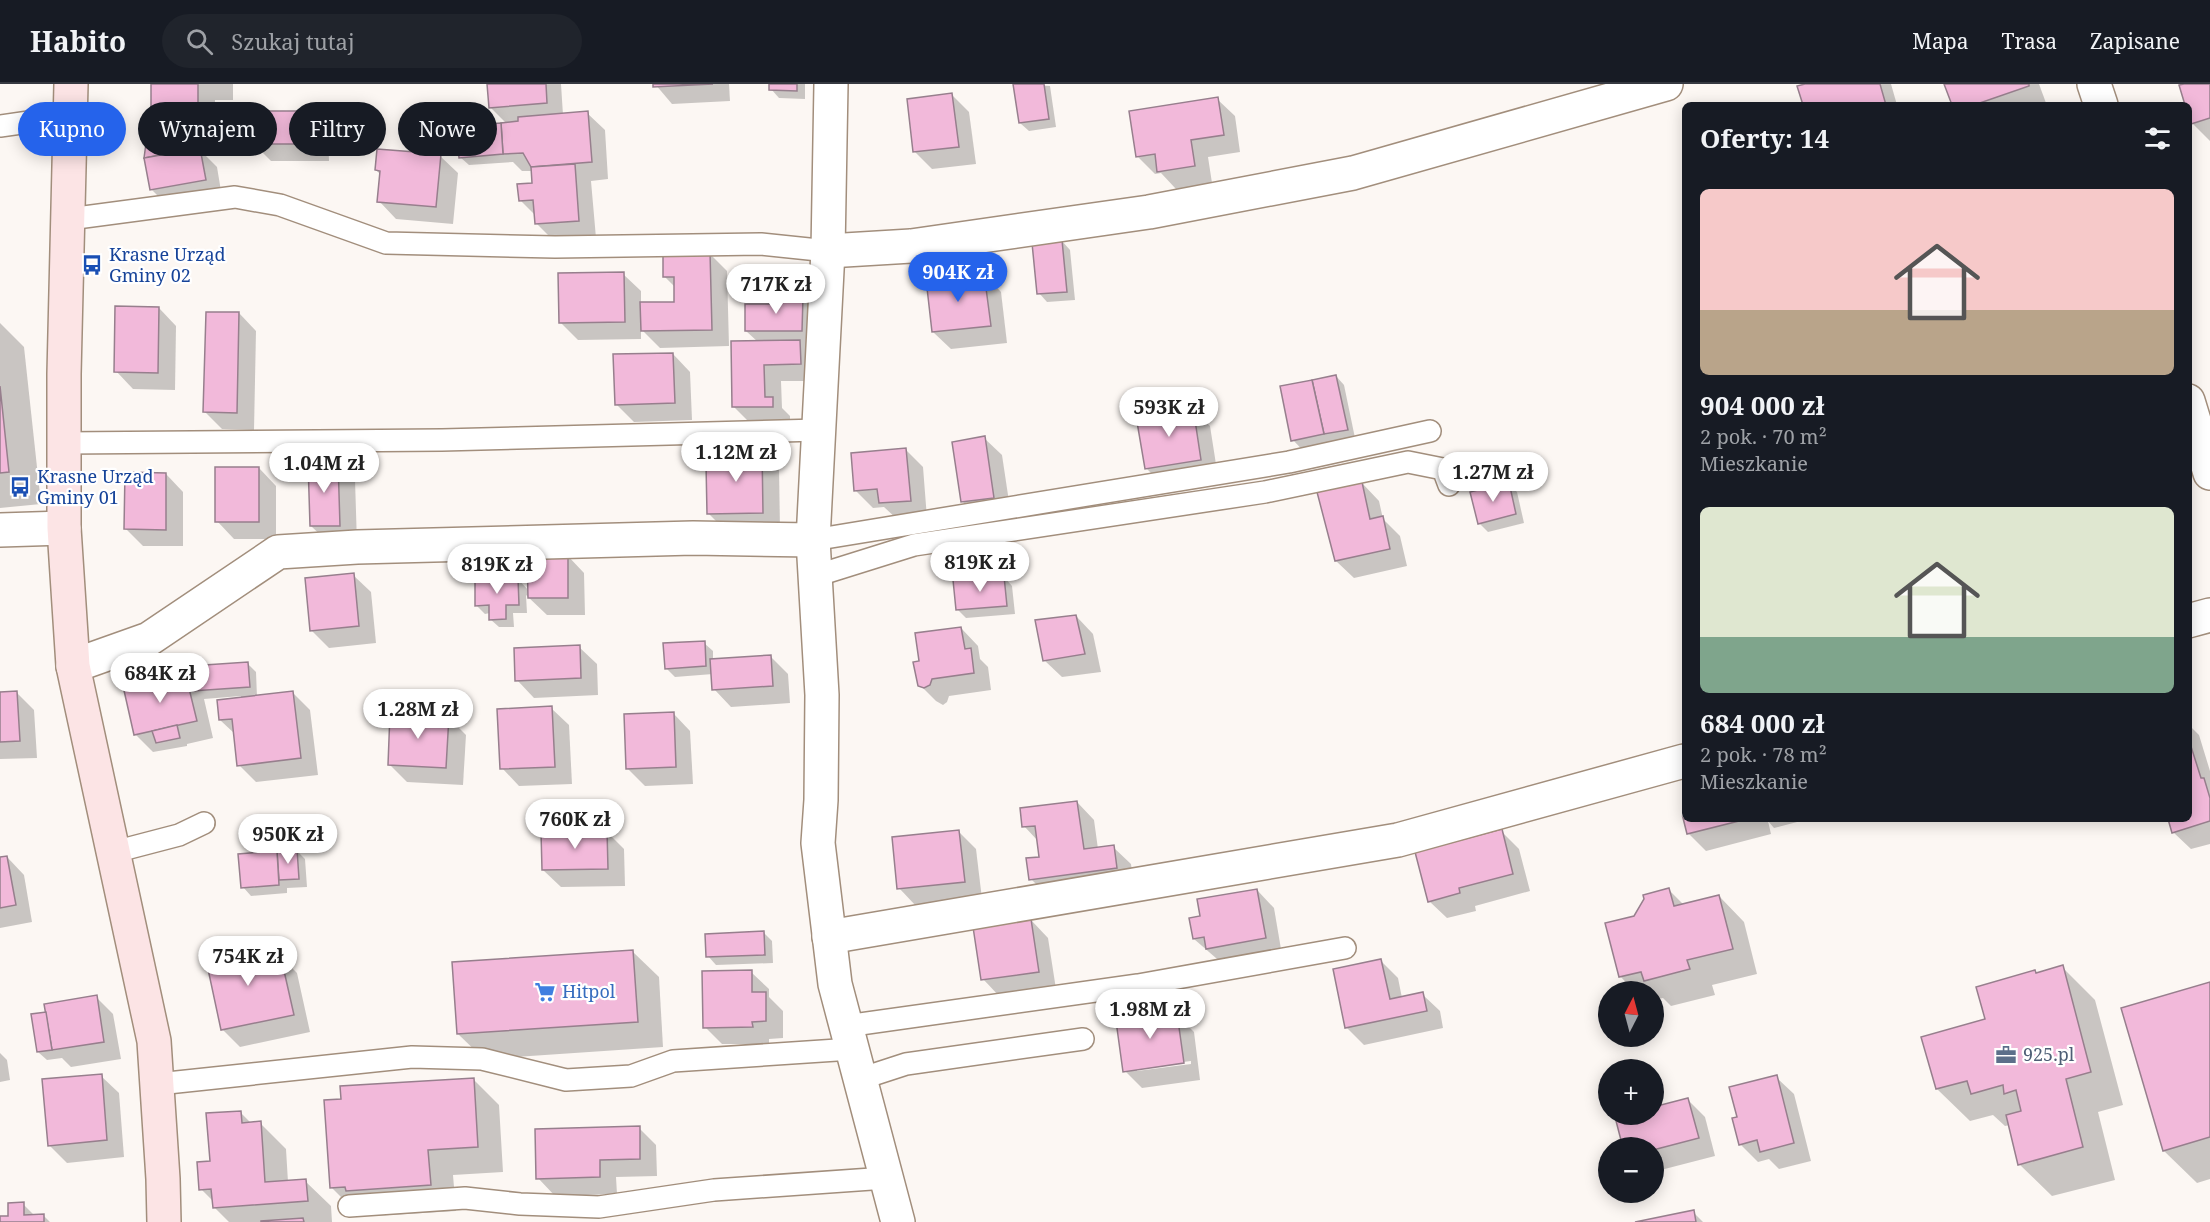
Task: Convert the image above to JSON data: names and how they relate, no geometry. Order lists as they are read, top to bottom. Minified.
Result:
{"places":{"bus stop":["Krasne Urząd Gminy 02","Krasne Urząd Gminy 01"],"supermarket":["Hitpol"],"office":["925.pl"]},"north":"top","page":{"header":"Habito","search":"Szukaj tutaj","nav":["Mapa","Trasa","Zapisane"],"chip":["Kupno","Wynajem","Filtry","Nowe"],"heading":"Oferty: 14","list":[{"name":"904 000 zł","note":"2 pok. · 70 m² · Mieszkanie"},{"name":"684 000 zł","note":"2 pok. · 78 m² · Mieszkanie"}],"price":["904K zł","717K zł","593K zł","1.12M zł","1.04M zł","1.27M zł","819K zł","819K zł","684K zł","1.28M zł","760K zł","950K zł","754K zł","1.98M zł"],"map_buttons":["+","−"]}}
